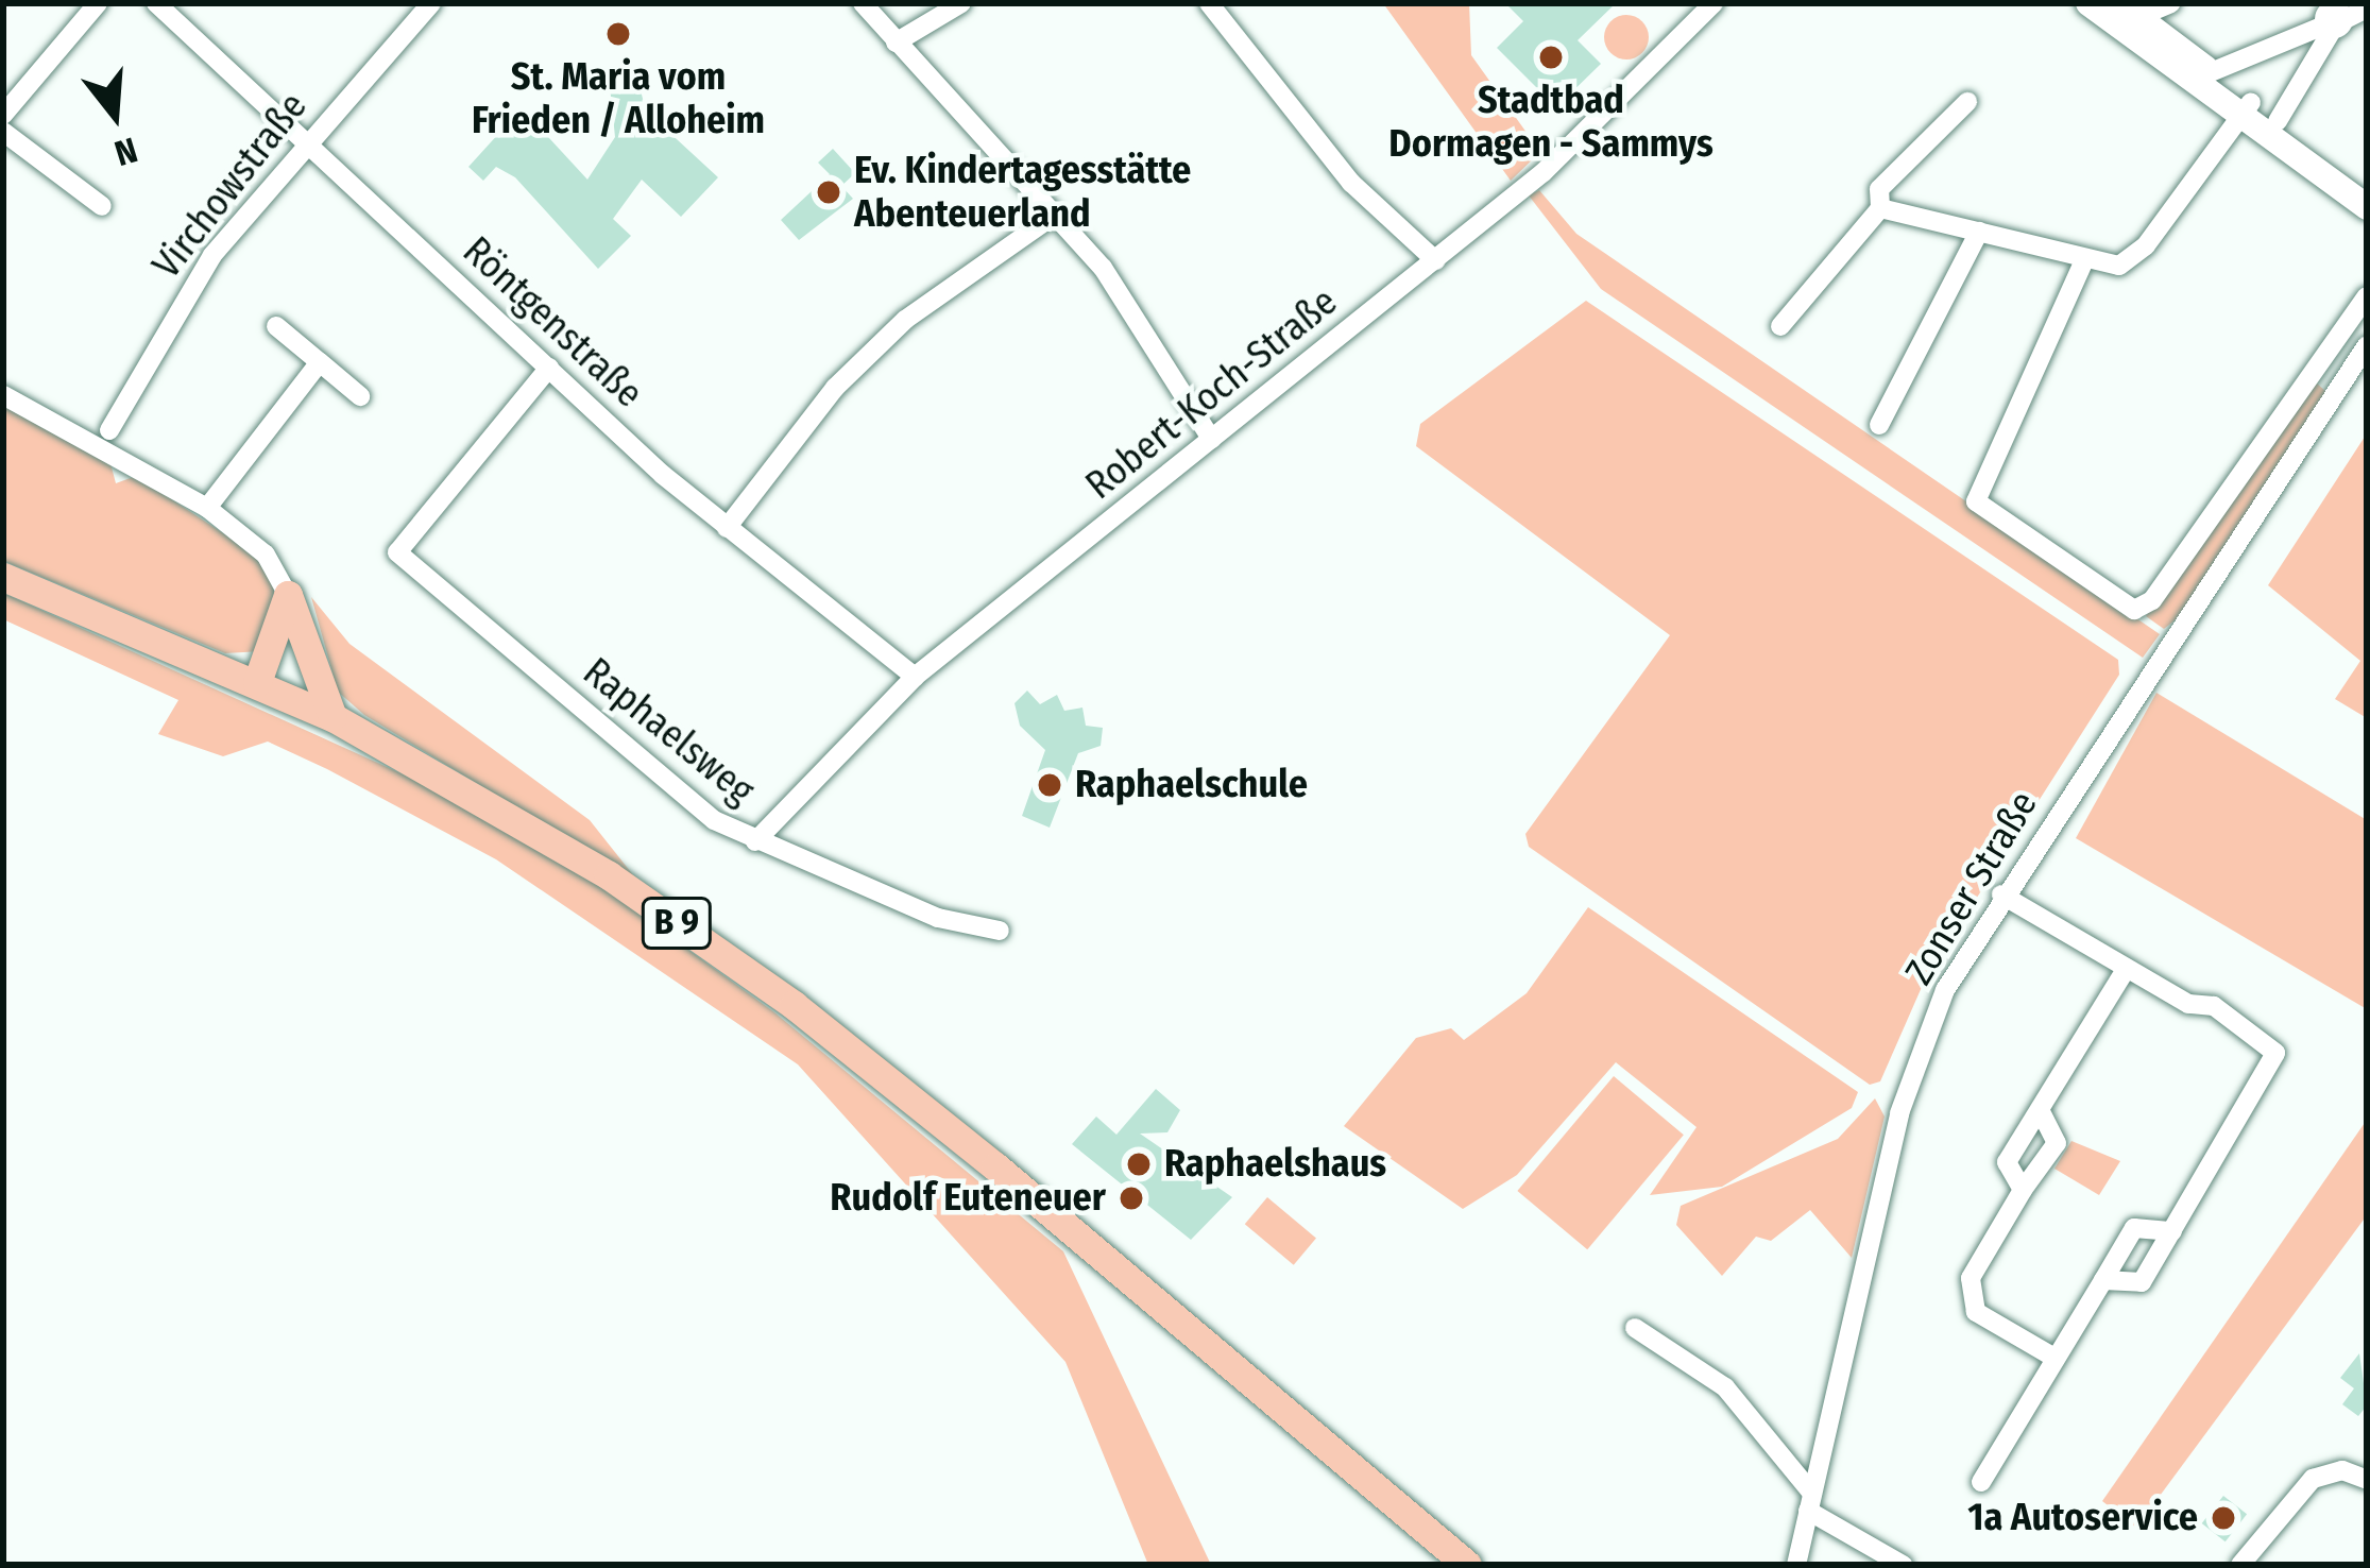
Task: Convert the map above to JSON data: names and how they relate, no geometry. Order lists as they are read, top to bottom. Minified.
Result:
{"streets":{"main road":["B 9"],"street":["Virchowstraße","Röntgenstraße","Robert-Koch-Straße","Raphaelsweg","Zonser Straße"]},"crossings":[["Virchowstraße","Röntgenstraße"],["Röntgenstraße","Robert-Koch-Straße"],["Röntgenstraße","Raphaelsweg"],["Robert-Koch-Straße","Raphaelsweg"]],"places":["St. Maria vom Frieden / Alloheim","Stadtbad Dormagen - Sammys","Ev. Kindertagesstätte Abenteuerland","Raphaelschule","Raphaelshaus","Rudolf Euteneuer","1a Autoservice"],"north":"bottom"}
